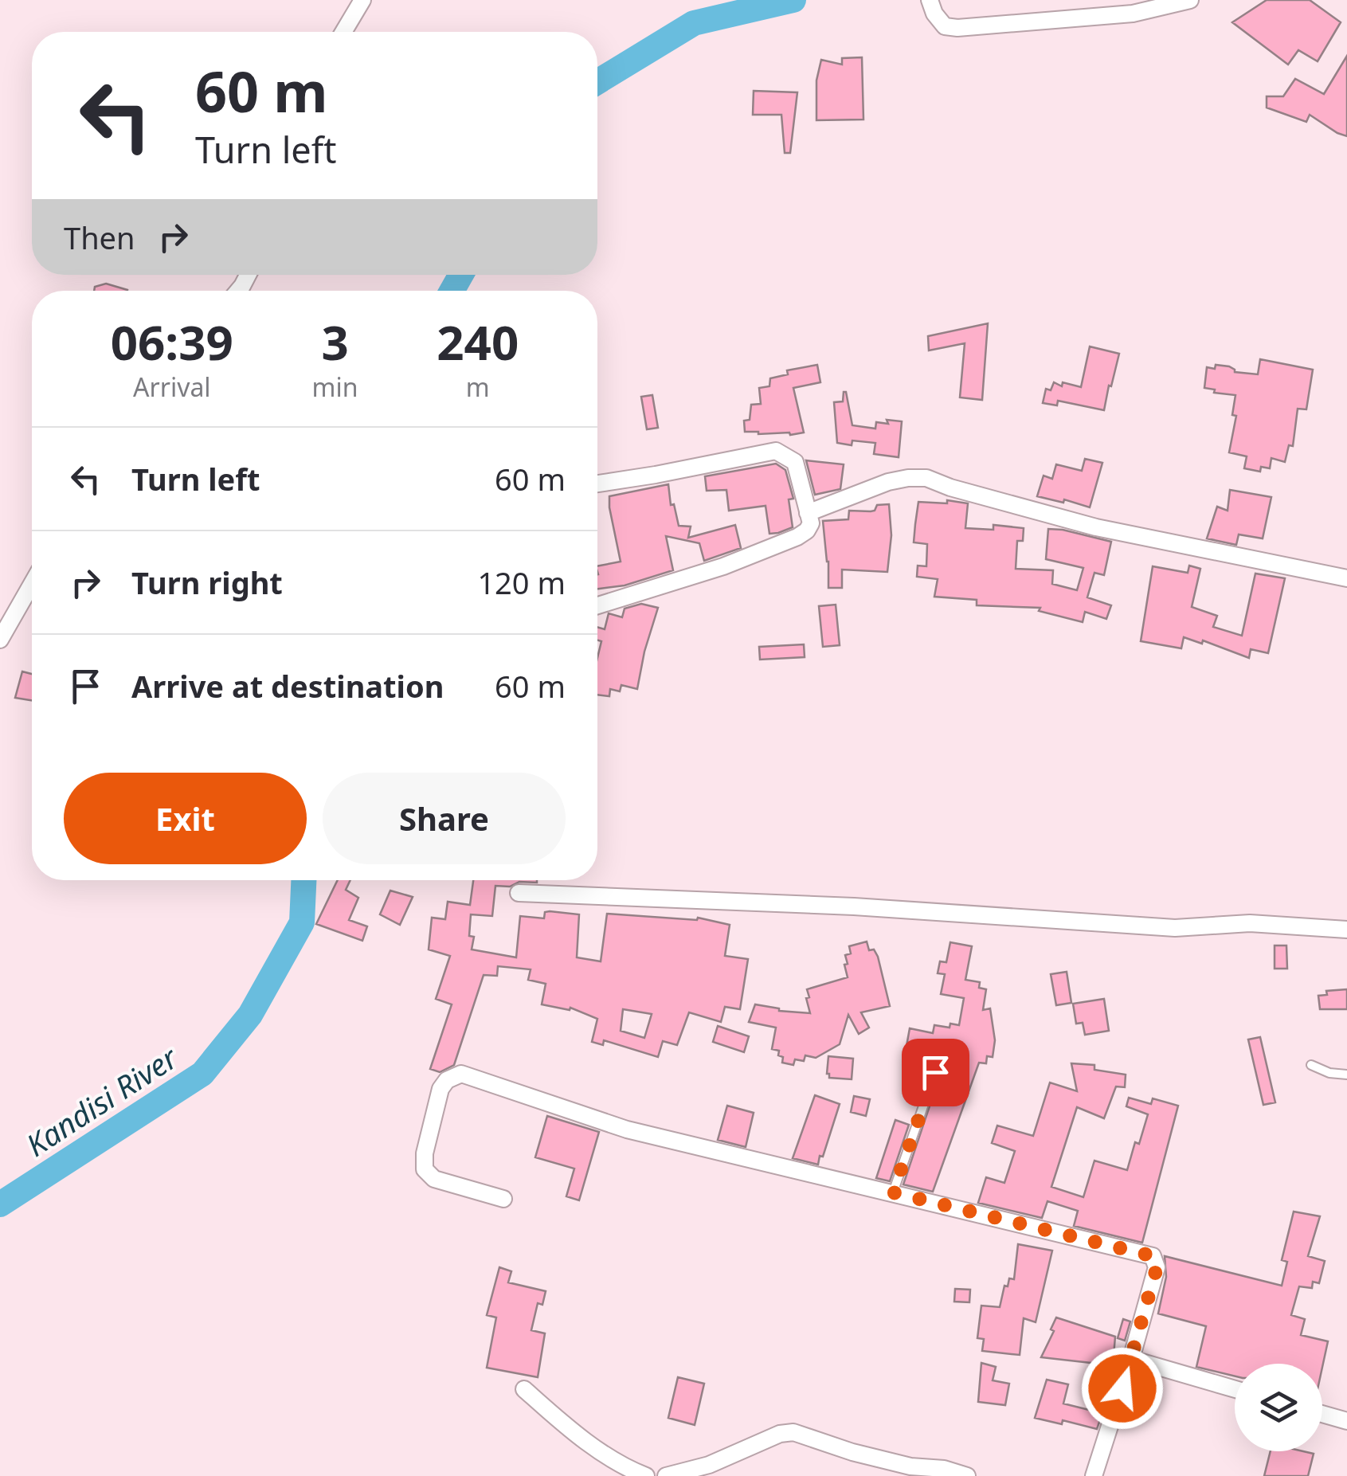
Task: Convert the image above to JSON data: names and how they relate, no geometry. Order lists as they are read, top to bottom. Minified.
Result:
{"water":["Kandisi River"],"page":{"turn":["60 m","Turn left"],"then":"Then","eta":["06:39","Arrival","3","min","240","m"],"list":[{"name":"Turn left","value":"60 m"},{"name":"Turn right","value":"120 m"},{"name":"Arrive at destination","value":"60 m"}],"buttons":["Exit","Share"]}}
